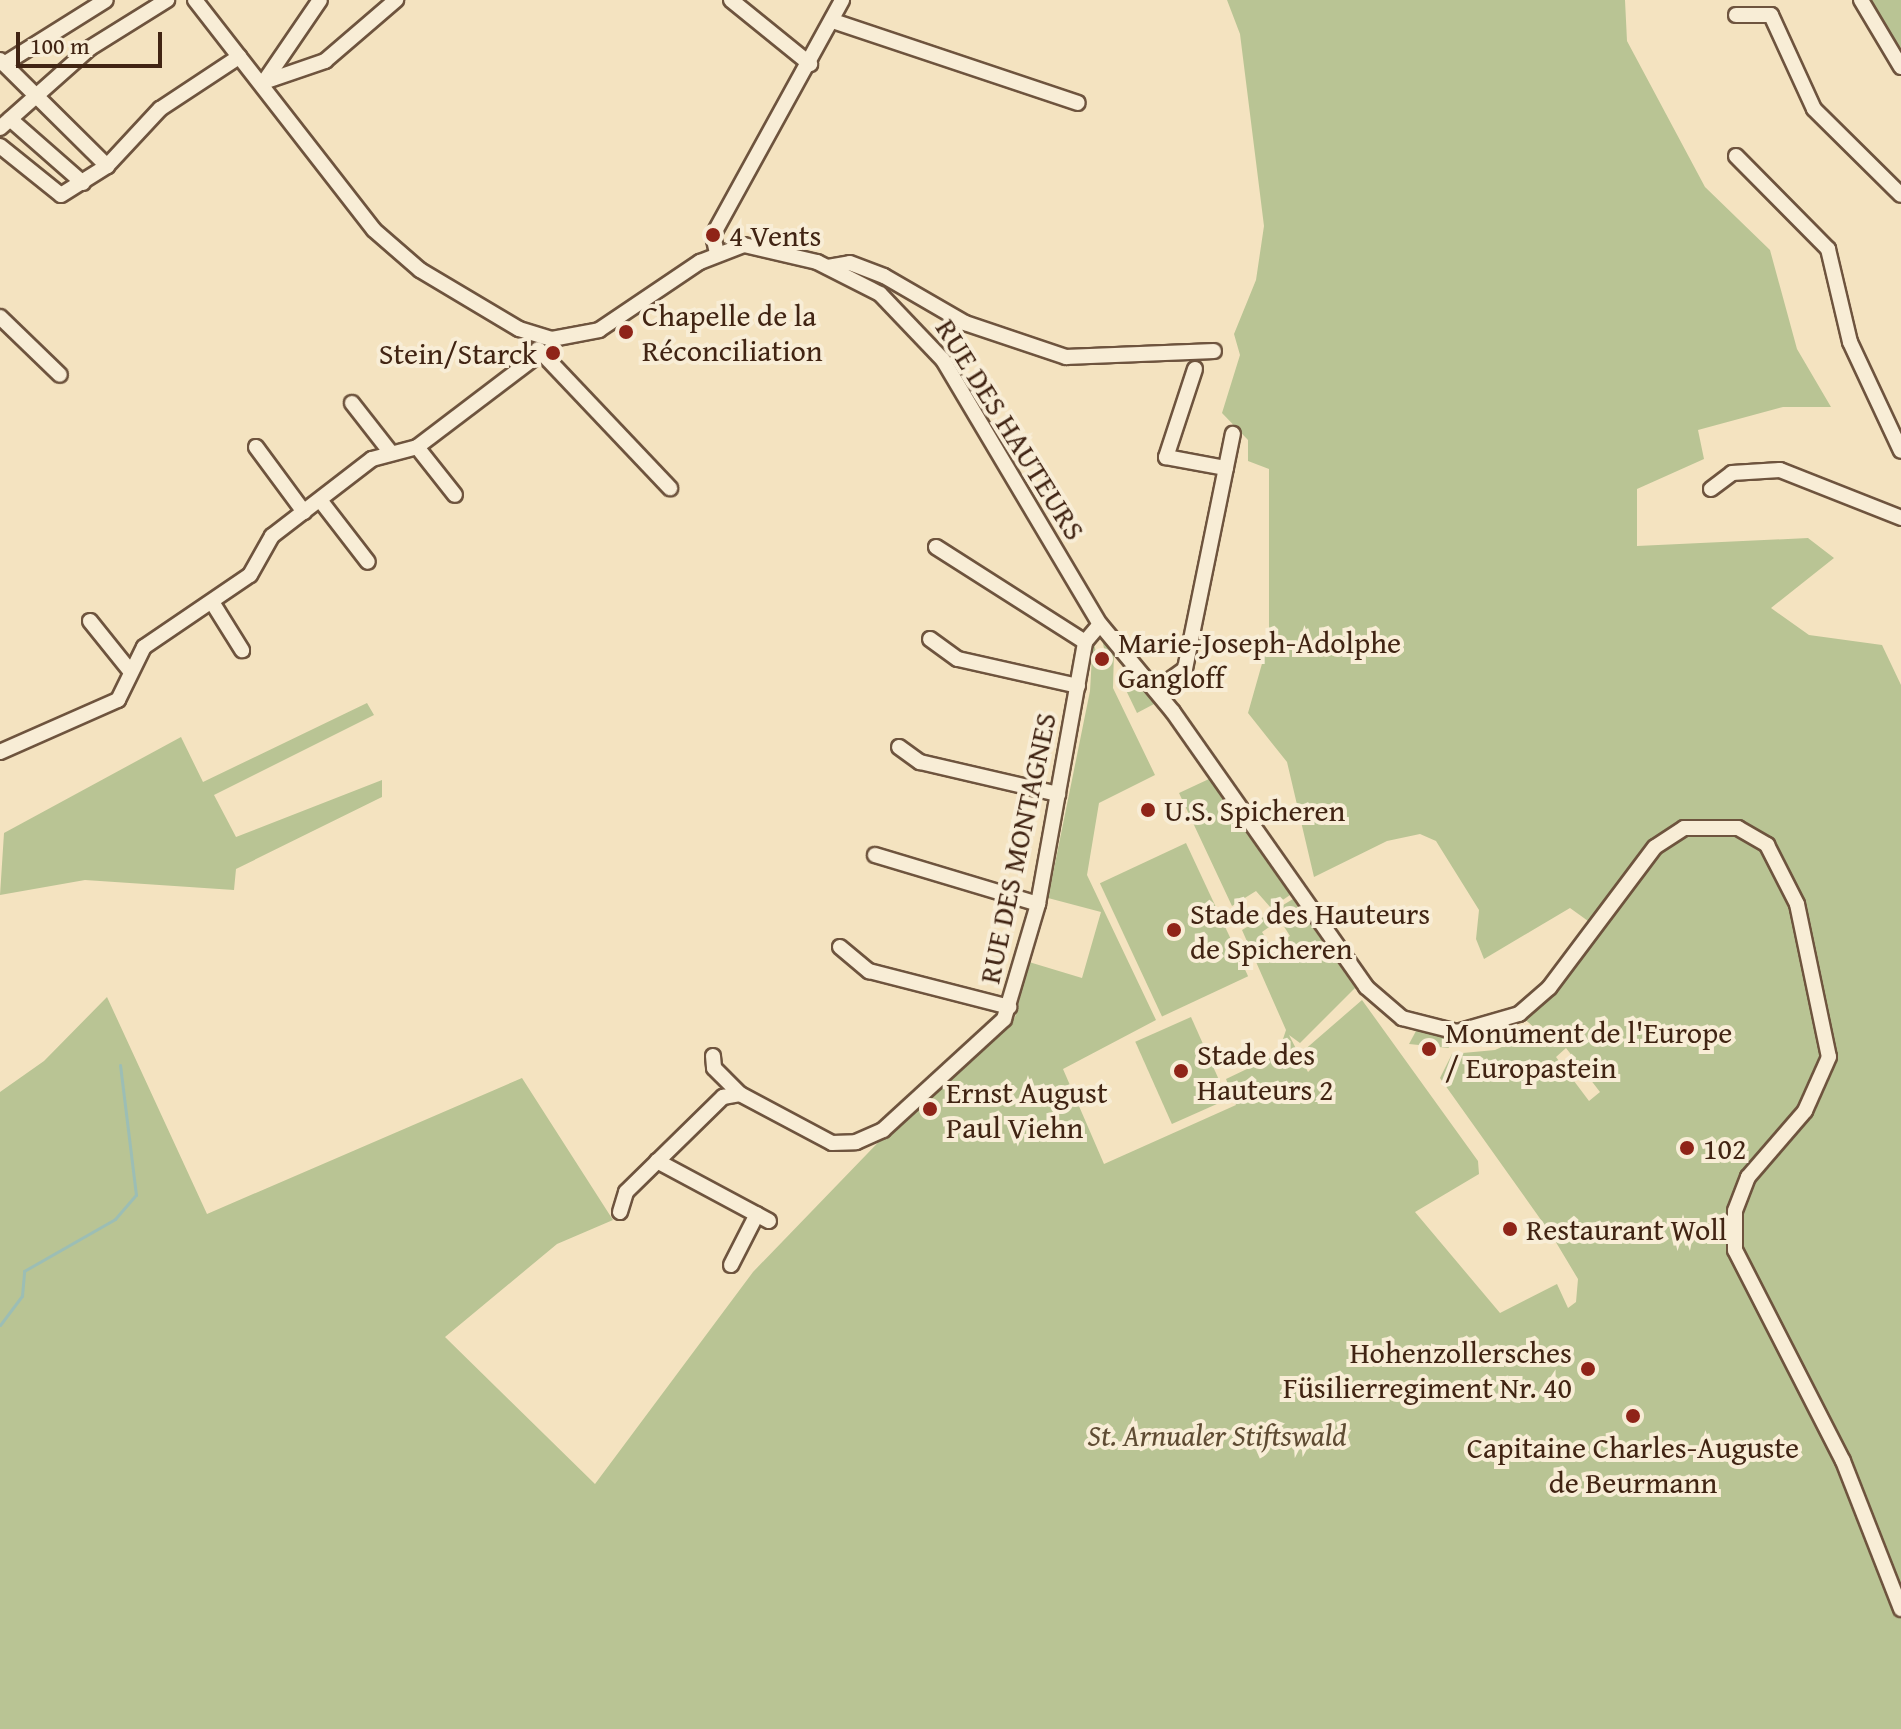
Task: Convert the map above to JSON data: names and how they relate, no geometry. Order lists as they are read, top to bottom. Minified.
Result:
{"streets":{"street":["RUE DES HAUTEURS","RUE DES MONTAGNES"]},"parks":["St. Arnualer Stiftswald"],"places":["4 Vents","Chapelle de la Réconciliation","Stein/Starck","Marie-Joseph-Adolphe Gangloff","U.S. Spicheren","Stade des Hauteurs de Spicheren","Monument de l'Europe / Europastein","Stade des Hauteurs 2","Ernst August Paul Viehn","102","Restaurant Woll","Hohenzollersches Füsilierregiment Nr. 40","Capitaine Charles-Auguste de Beurmann"],"scale_bar":"100 m"}
